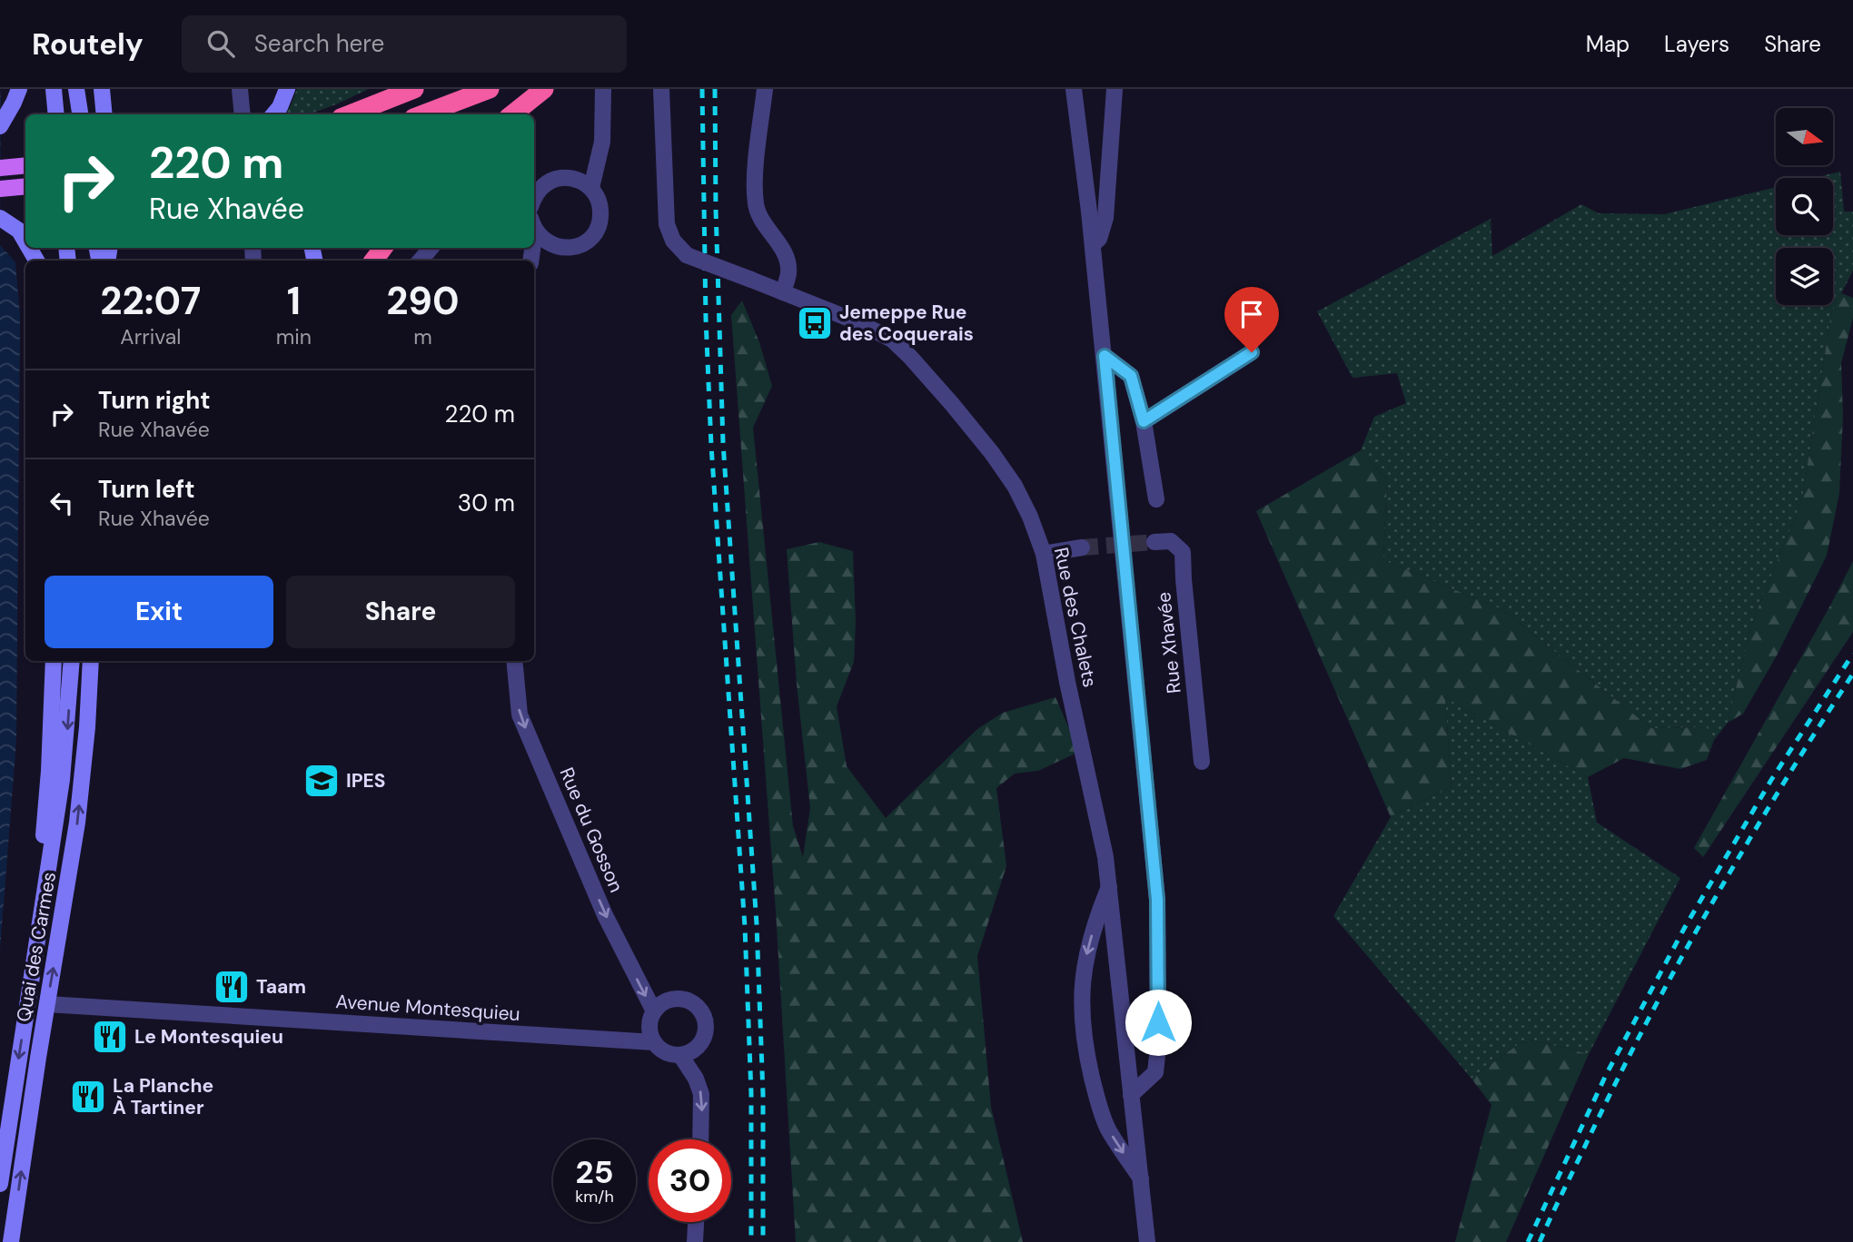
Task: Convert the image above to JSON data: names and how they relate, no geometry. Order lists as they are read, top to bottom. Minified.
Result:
{"streets":{"main road":["Quai des Carmes"],"street":["Rue des Chalets","Rue Xhavée","Rue du Gosson","Avenue Montesquieu"]},"crossings":[["Rue du Gosson","Avenue Montesquieu"],["Quai des Carmes","Avenue Montesquieu"]],"one_way":["Rue du Gosson"],"places":{"bus stop":["Jemeppe Rue des Coquerais"],"school or university":["IPES"],"restaurant":["Taam","Le Montesquieu","La Planche À Tartiner"]},"north":"right","page":{"header":"Routely","search":"Search here","nav":["Map","Layers","Share"],"turn":["220 m","Rue Xhavée"],"eta":["22:07","Arrival","1","min","290","m"],"list":[{"name":"Turn right","note":"Rue Xhavée","value":"220 m"},{"name":"Turn left","note":"Rue Xhavée","value":"30 m"}],"buttons":["Exit","Share"],"speed":"25 km/h","limit":"30"}}
